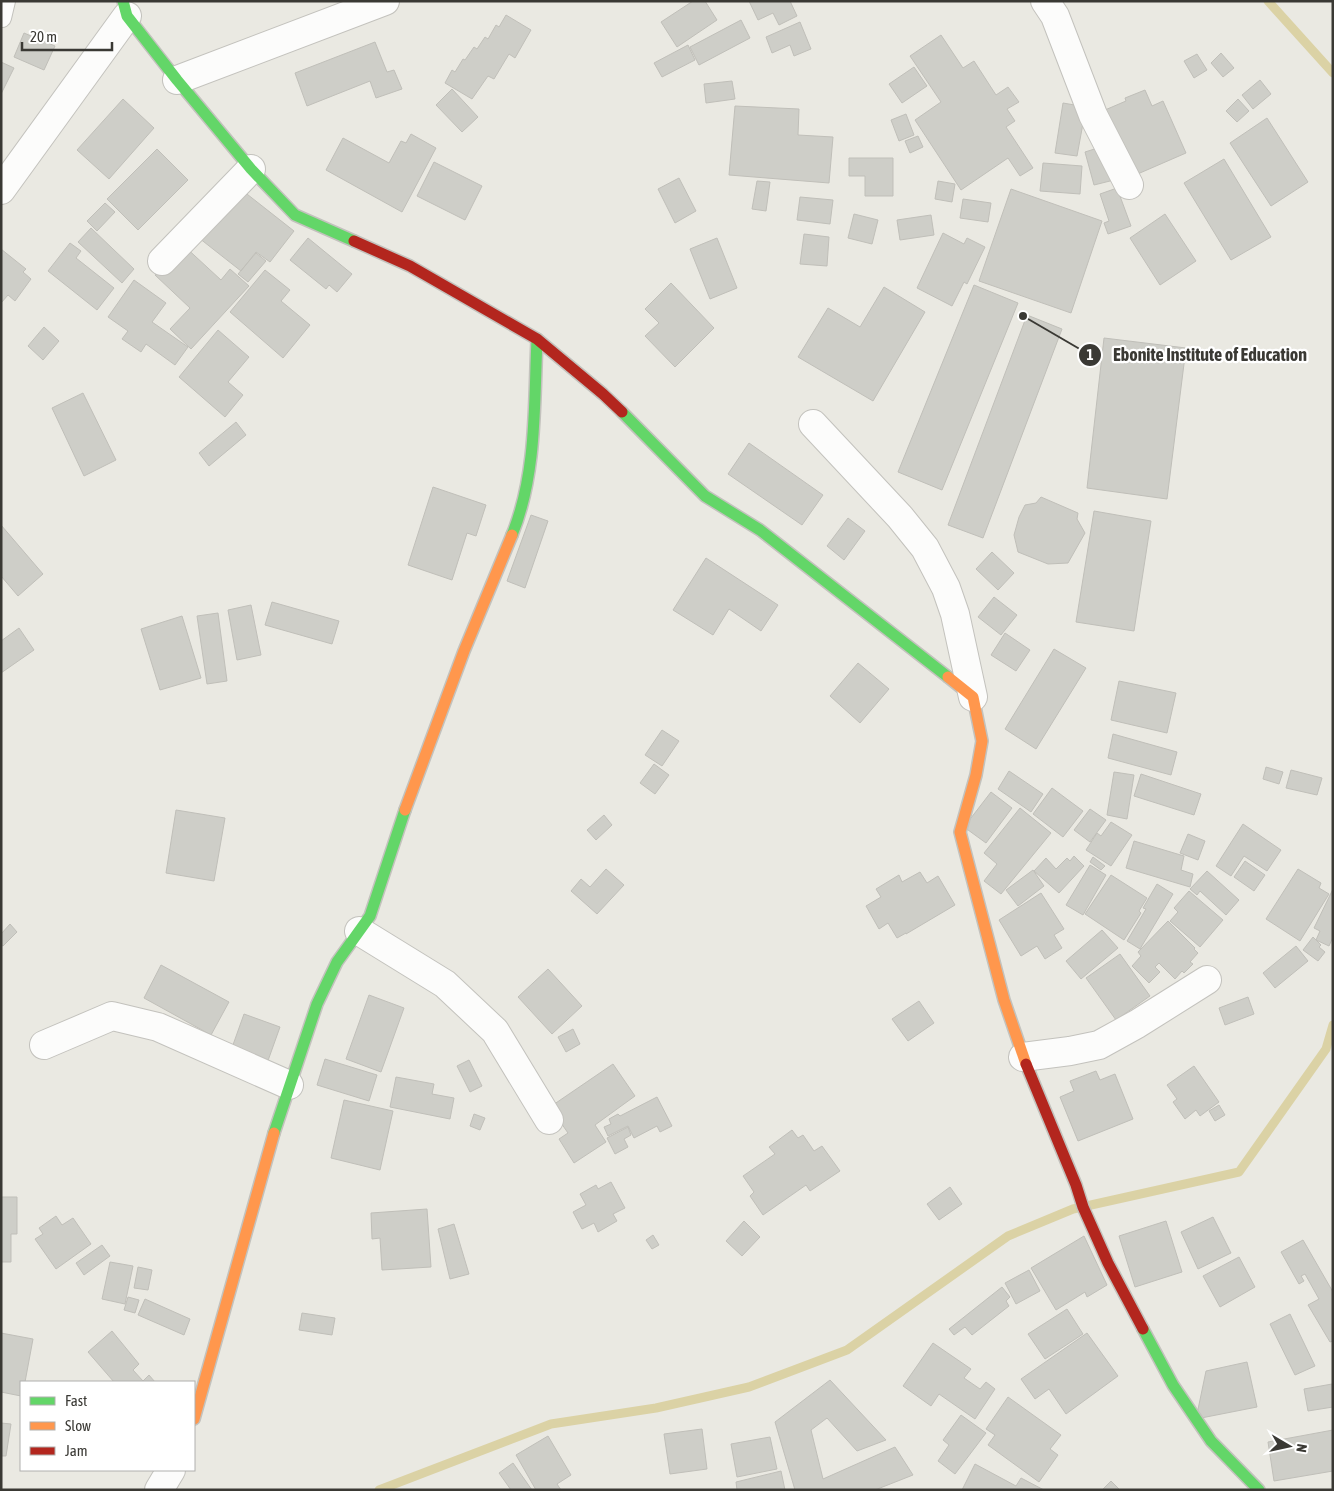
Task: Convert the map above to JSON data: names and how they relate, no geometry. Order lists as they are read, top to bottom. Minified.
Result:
{"places":["Ebonite Institute of Education"],"legend":["Fast","Slow","Jam"],"scale_bar":"20 m","north":"right"}
